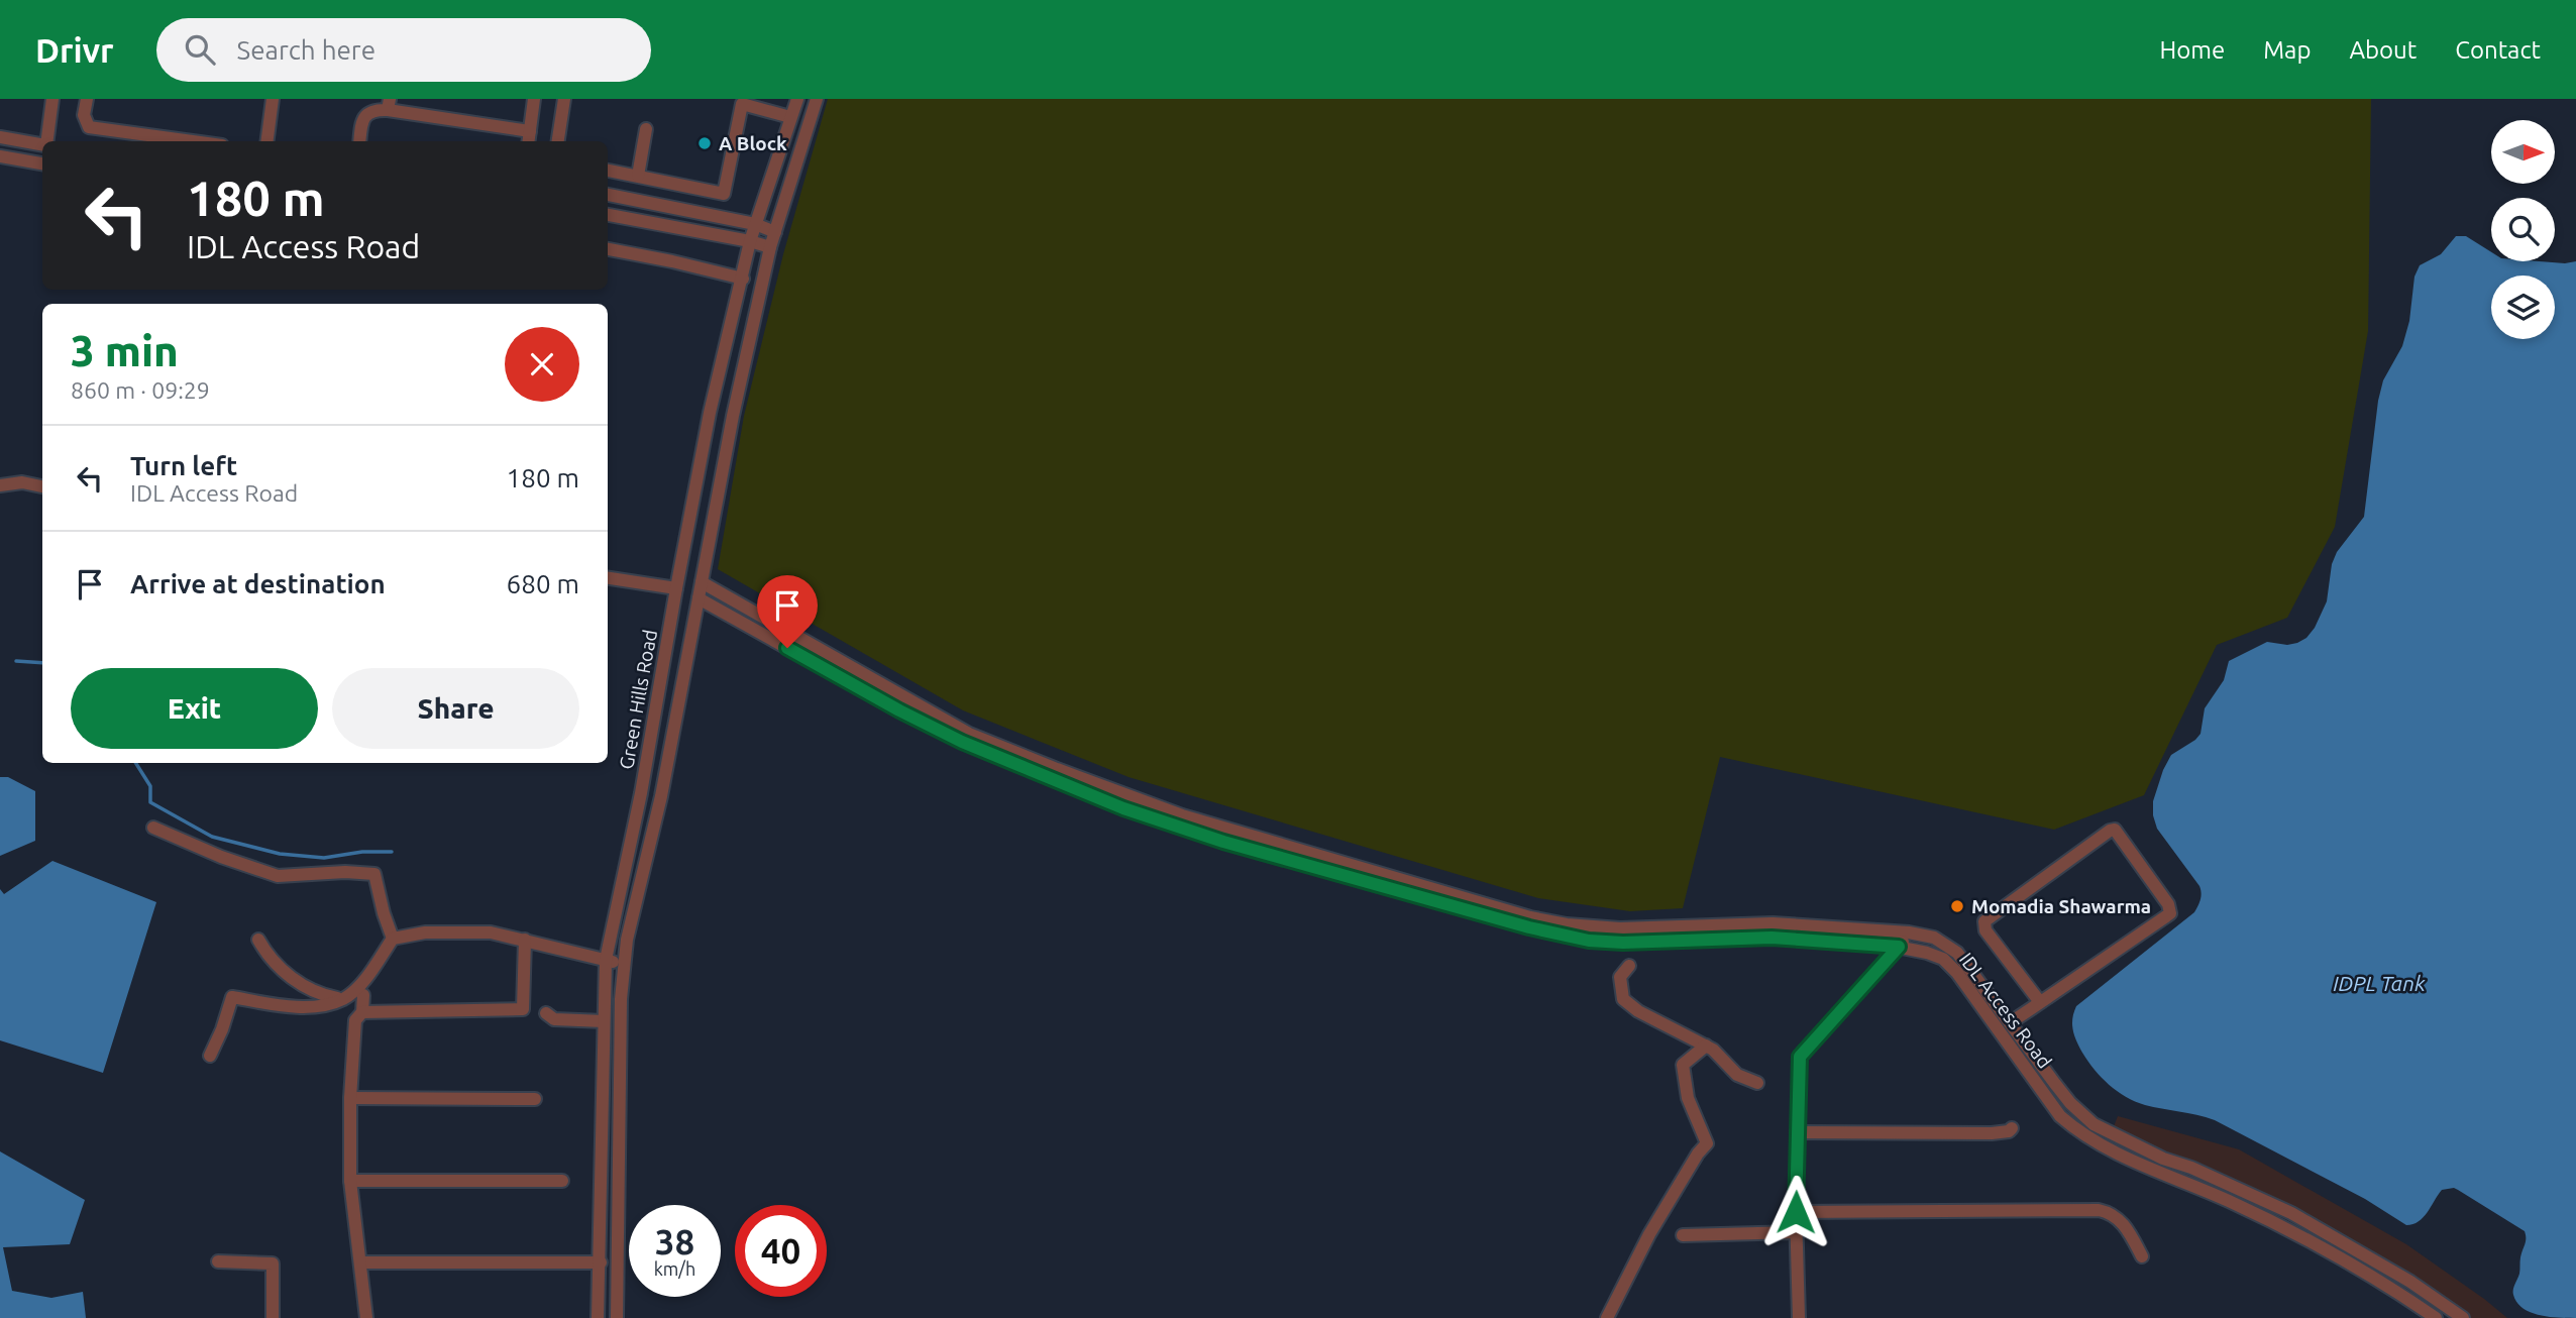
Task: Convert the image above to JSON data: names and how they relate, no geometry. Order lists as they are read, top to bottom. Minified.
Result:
{"streets":{"street":["Green Hills Road","IDL Access Road"]},"crossings":[["Green Hills Road","IDL Access Road"]],"water":["IDPL Tank"],"places":["A Block","Momadia Shawarma"],"north":"right","page":{"header":"Drivr","search":"Search here","nav":["Home","Map","About","Contact"],"turn":["180 m","IDL Access Road"],"heading":["3 min","860 m · 09:29"],"list":[{"name":"Turn left","note":"IDL Access Road","value":"180 m"},{"name":"Arrive at destination","value":"680 m"}],"buttons":["Exit","Share"],"speed":"38 km/h","limit":"40"}}
